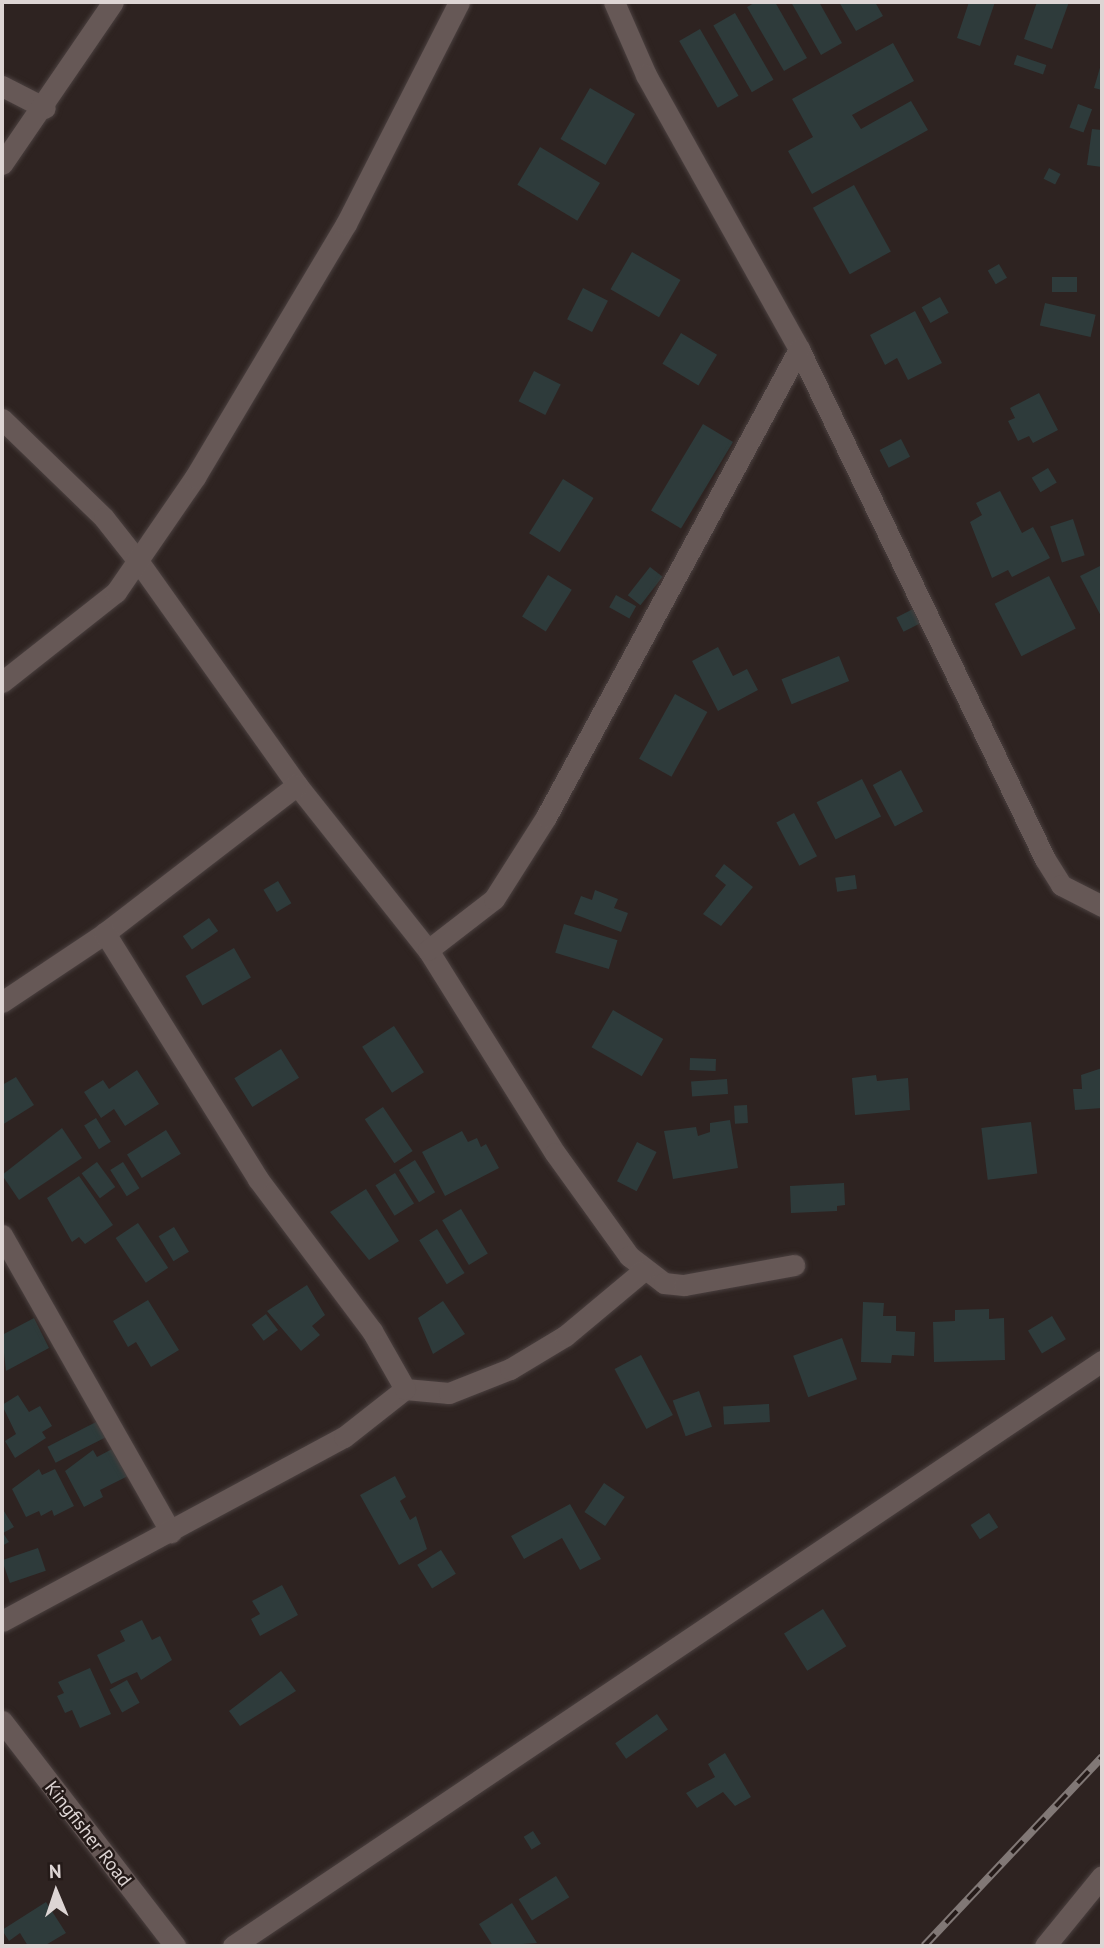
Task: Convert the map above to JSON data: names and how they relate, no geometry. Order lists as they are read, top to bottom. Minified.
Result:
{"streets":{"street":["Kingfisher Road"]},"north":"top"}
